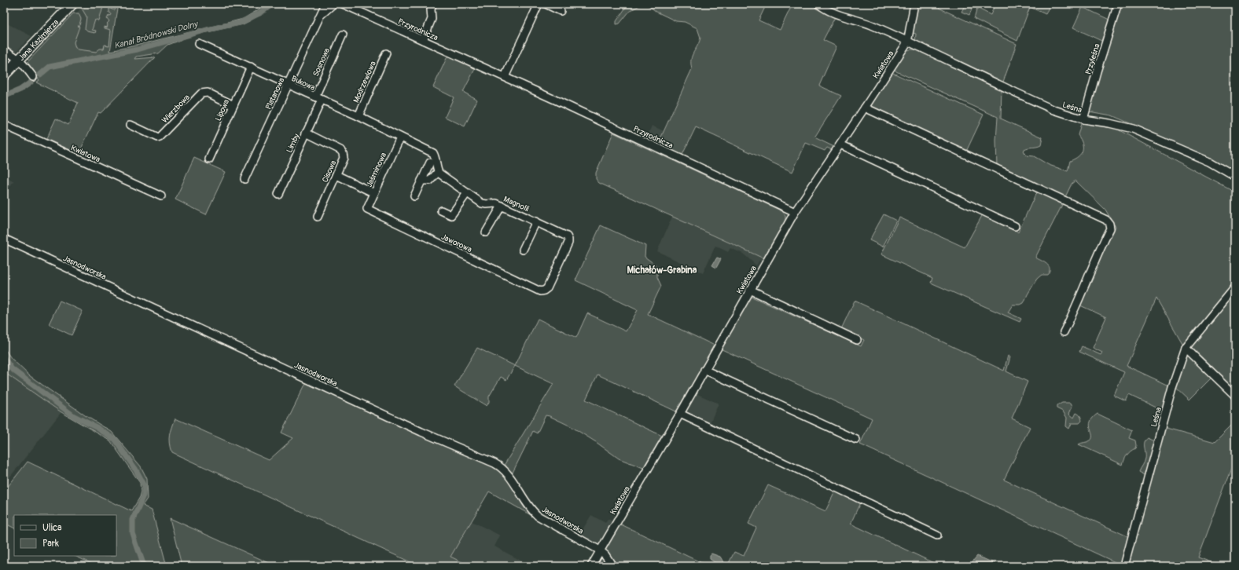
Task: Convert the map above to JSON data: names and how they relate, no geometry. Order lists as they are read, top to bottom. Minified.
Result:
{"streets":{"main road":["Jana Kazimierza"],"street":["Przyrodnicza","Przyleśna","Sosnowa","Kwiatowa","Modrzewiowa","Bukowa","Platanowa","Leśna","Wierzbowa","Lipowa","Limby","Jaśminowa","Cisowa","Magnolii","Jaworowa","Jasnodworska"]},"crossings":[["Przyrodnicza","Kwiatowa"],["Przyleśna","Leśna"],["Sosnowa","Bukowa"],["Sosnowa","Limby"],["Kwiatowa","Leśna"],["Kwiatowa","Jasnodworska"],["Modrzewiowa","Bukowa"],["Bukowa","Platanowa"],["Bukowa","Lipowa"],["Bukowa","Limby"],["Bukowa","Jaśminowa"],["Wierzbowa","Lipowa"],["Limby","Cisowa"],["Jaśminowa","Jaworowa"],["Magnolii","Jaworowa"]],"districts":["Michałów-Grabina"],"water":["Kanał Bródnowski Dolny"],"legend":["Ulica","Park"]}
